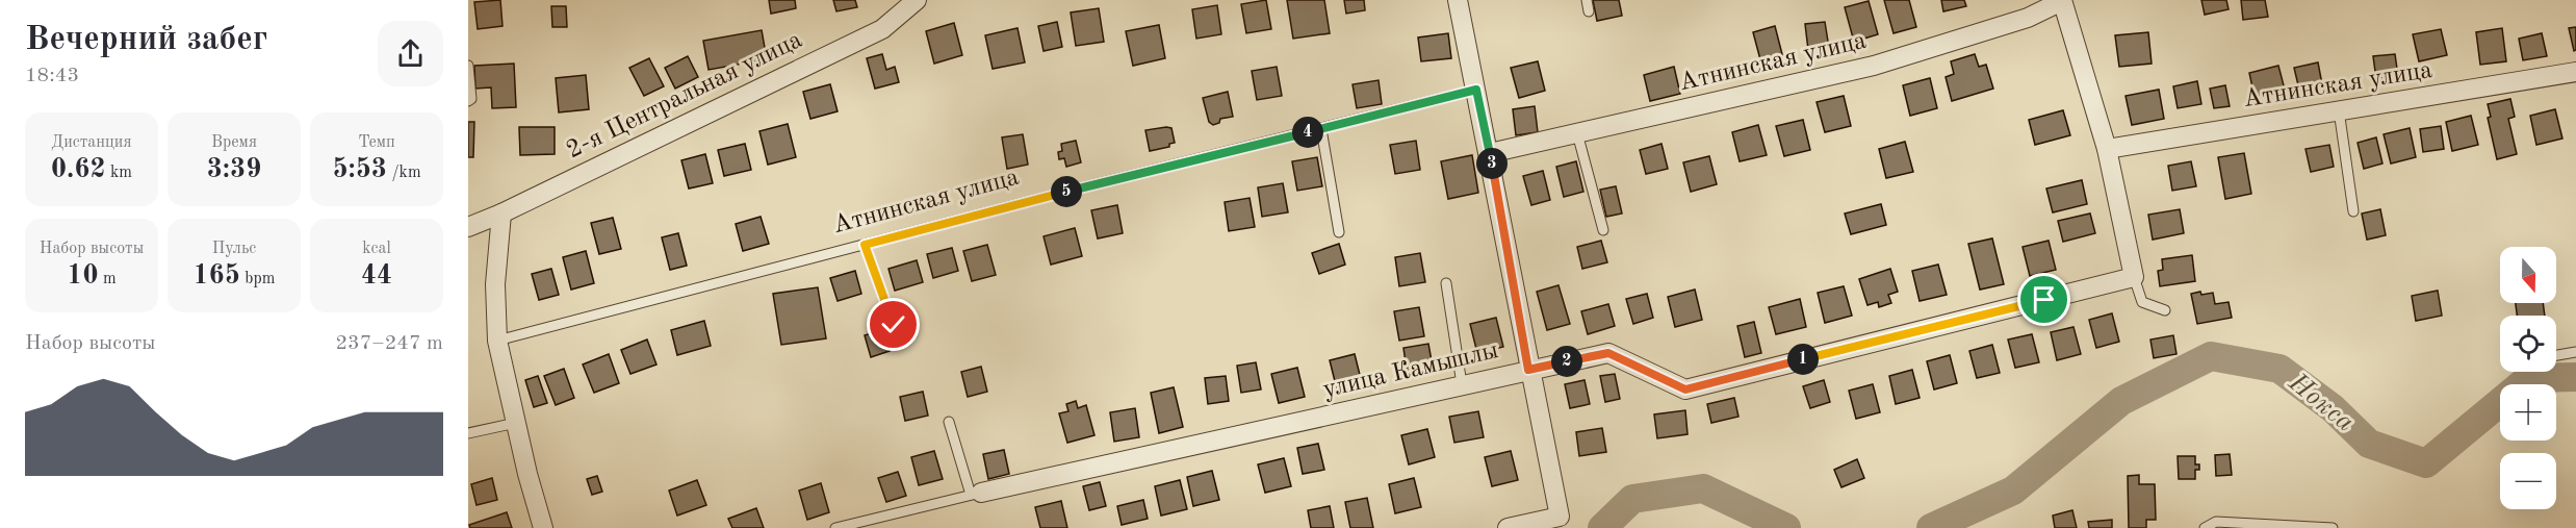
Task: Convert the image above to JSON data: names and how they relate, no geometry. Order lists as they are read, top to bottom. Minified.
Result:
{"streets":{"street":["Атнинская улица","2-я Центральная улица","улица Камышлы"]},"water":["Нокса"],"north":"bottom","page":{"heading":["Вечерний забег","18:43"],"stats":[["Дистанция","0.62 km"],["Время","3:39"],["Темп","5:53 /km"],["Набор высоты","10 m"],["Пульс","165 bpm"],["kcal","44"]],"pins":["4","3","5","1","2"],"map_buttons":["+","−"],"chart":["Набор высоты","237–247 m"]}}
